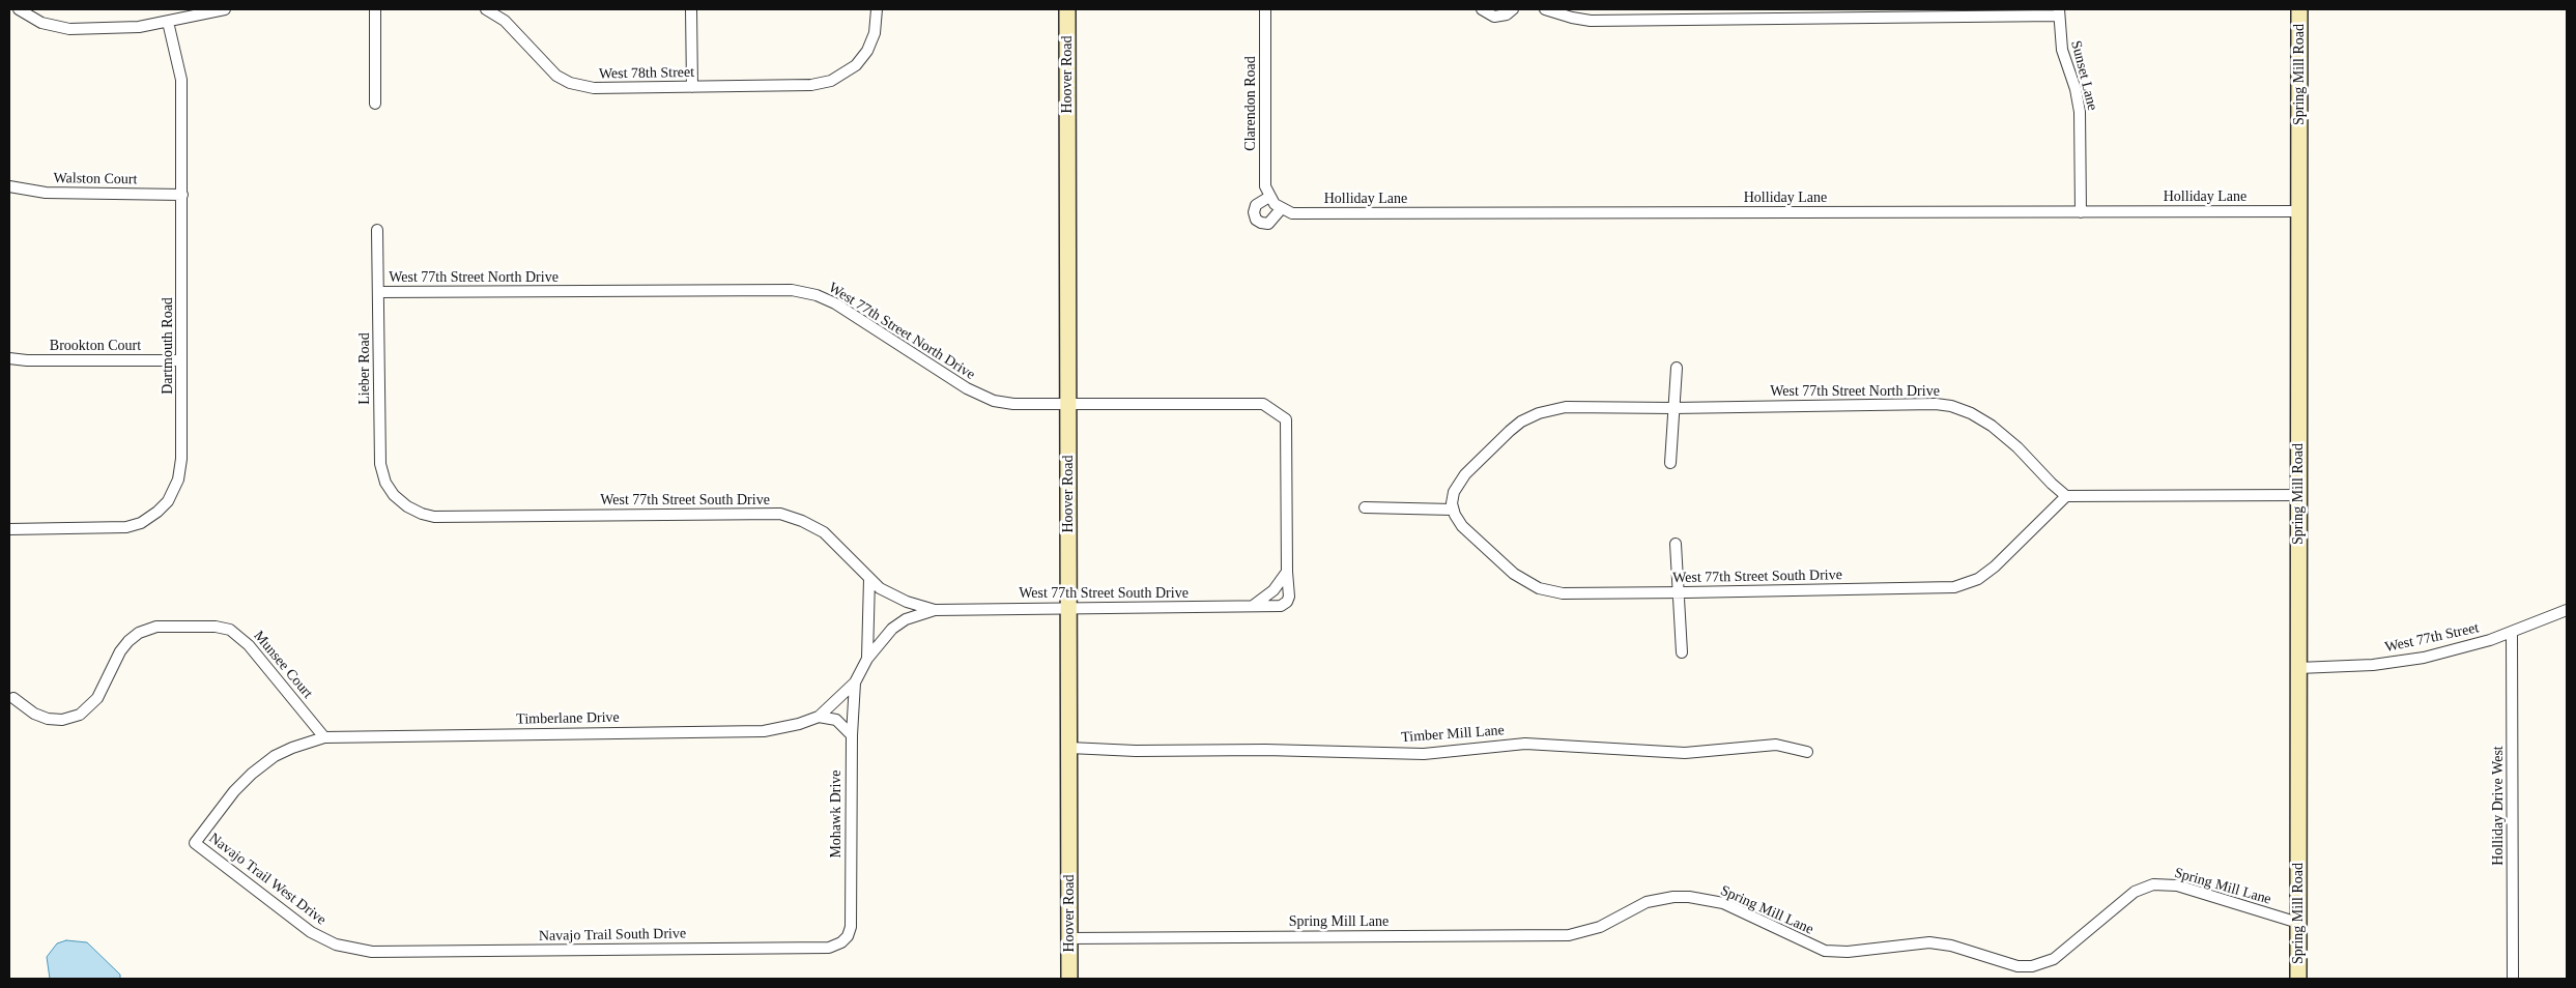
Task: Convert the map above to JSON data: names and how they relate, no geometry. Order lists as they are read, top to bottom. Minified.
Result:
{"streets":{"street":["West 78th Street","Hoover Road","Spring Mill Road","Sunset Lane","Clarendon Road","Walston Court","Holliday Lane","West 77th Street North Drive","Brookton Court","Dartmouth Road","Lieber Road","West 77th Street South Drive","West 77th Street","Munsee Court","Timberlane Drive","Timber Mill Lane","Holliday Drive West","Mohawk Drive","Navajo Trail West Drive","Spring Mill Lane","Navajo Trail South Drive"]},"crossings":[["Hoover Road","West 77th Street North Drive"],["Hoover Road","West 77th Street South Drive"],["Hoover Road","Timber Mill Lane"],["Hoover Road","Spring Mill Lane"],["Spring Mill Road","Holliday Lane"],["Spring Mill Road","West 77th Street"],["Spring Mill Road","Spring Mill Lane"],["Sunset Lane","Holliday Lane"],["Clarendon Road","Holliday Lane"],["Walston Court","Dartmouth Road"],["West 77th Street North Drive","Lieber Road"],["West 77th Street North Drive","West 77th Street South Drive"],["Brookton Court","Dartmouth Road"],["Lieber Road","West 77th Street South Drive"],["West 77th Street South Drive","Timberlane Drive"],["West 77th Street","Holliday Drive West"],["Munsee Court","Timberlane Drive"],["Timberlane Drive","Mohawk Drive"],["Timberlane Drive","Navajo Trail West Drive"],["Mohawk Drive","Navajo Trail South Drive"],["Navajo Trail West Drive","Navajo Trail South Drive"]]}
